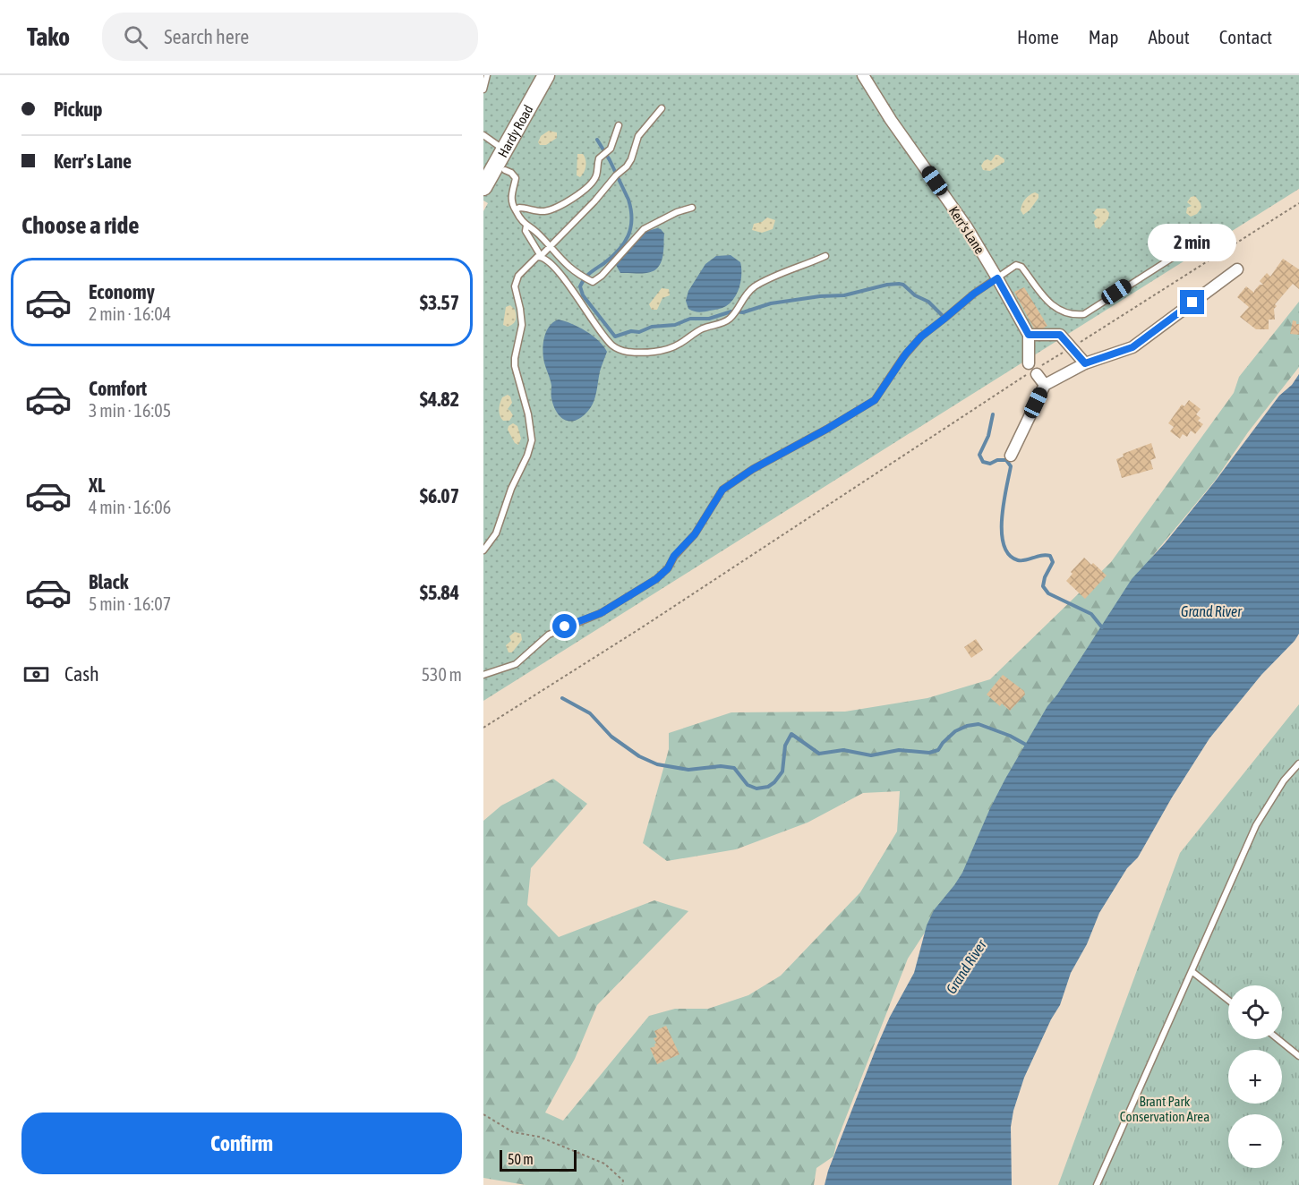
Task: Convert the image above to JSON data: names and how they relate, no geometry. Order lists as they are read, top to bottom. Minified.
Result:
{"streets":{"main road":["Hardy Road"],"street":["Kerr's Lane"]},"water":["Grand River"],"parks":["Brant Park Conservation Area"],"scale_bar":"50 m","page":{"header":"Tako","search":"Search here","nav":["Home","Map","About","Contact"],"banner":["Pickup","Kerr's Lane"],"heading":"Choose a ride","bubble":"2 min","list":[{"name":"Economy","note":"2 min · 16:04","value":"$3.57"},{"name":"Comfort","note":"3 min · 16:05","value":"$4.82"},{"name":"XL","note":"4 min · 16:06","value":"$6.07"},{"name":"Black","note":"5 min · 16:07","value":"$5.84"}],"pay":["Cash","530 m"],"map_buttons":["+","−"],"buttons":"Confirm","scale":"50 m"}}
